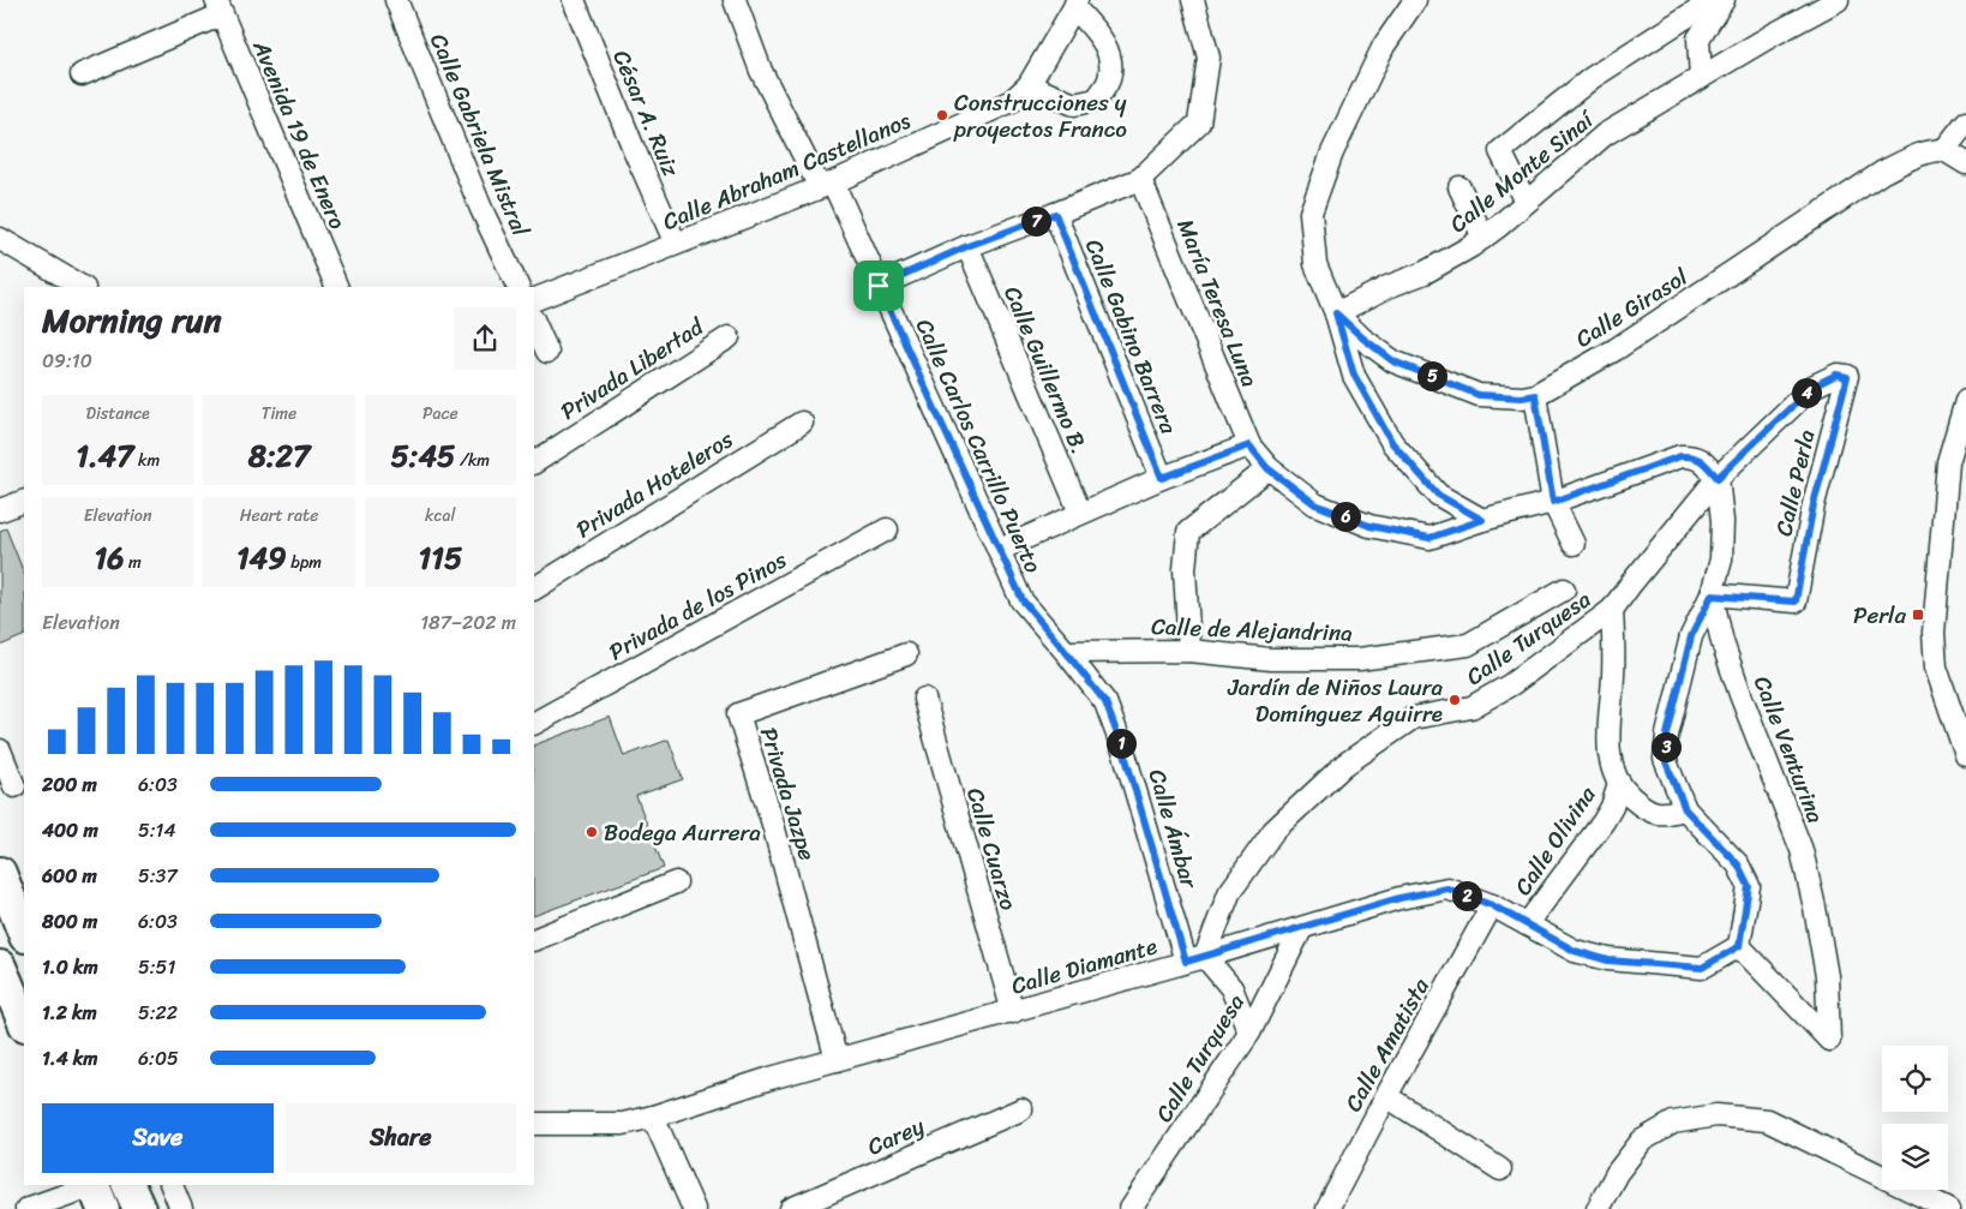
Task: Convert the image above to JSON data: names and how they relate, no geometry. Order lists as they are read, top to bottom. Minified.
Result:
{"streets":{"street":["César A. Ruiz","Avenida 19 de Enero","Calle Gabriela Mistral","Calle Abraham Castellanos","Calle Monte Sinaí","María Teresa Luna","Calle Girasol","Calle Gabino Barrera","Privada Libertad","Calle Guillermo B.","Calle Carlos Carrillo Puerto","Calle Perla","Privada Hoteleros","Privada de los Pinos","Calle de Alejandrina","Calle Turquesa","Calle Venturina","Privada Jazpe","Calle Ámbar","Calle Olivina","Calle Cuarzo","Calle Diamante","Calle Amatista","Carey"]},"crossings":[["César A. Ruiz","Calle Abraham Castellanos"],["Calle Abraham Castellanos","Calle Carlos Carrillo Puerto"],["Calle Monte Sinaí","Calle Girasol"],["María Teresa Luna","Calle Turquesa"],["María Teresa Luna","Calle Venturina"],["Calle Carlos Carrillo Puerto","Calle de Alejandrina"],["Calle Carlos Carrillo Puerto","Calle Ámbar"],["Calle Perla","Calle Turquesa"],["Calle Perla","Calle Venturina"],["Calle de Alejandrina","Calle Ámbar"],["Calle Turquesa","Calle Venturina"],["Calle Turquesa","Calle Ámbar"],["Calle Turquesa","Calle Diamante"],["Calle Venturina","Calle Diamante"],["Privada Jazpe","Calle Diamante"],["Calle Ámbar","Calle Diamante"],["Calle Olivina","Calle Diamante"],["Calle Cuarzo","Calle Diamante"],["Calle Diamante","Calle Amatista"]],"places":{"other":["Construcciones y proyectos Franco","Jardín de Niños Laura Domínguez Aguirre","Bodega Aurrera"],"transit":["Perla"]},"page":{"pins":["7","5","4","6","1","3","2"],"heading":["Morning run","09:10"],"stats":[["Distance","1.47 km"],["Time","8:27"],["Pace","5:45 /km"],["Elevation","16 m"],["Heart rate","149 bpm"],["kcal","115"]],"chart":["Elevation","187–202 m"],"list":[{"name":"200 m","note":"6:03"},{"name":"400 m","note":"5:14"},{"name":"600 m","note":"5:37"},{"name":"800 m","note":"6:03"},{"name":"1.0 km","note":"5:51"},{"name":"1.2 km","note":"5:22"},{"name":"1.4 km","note":"6:05"}],"buttons":["Save","Share"]}}
